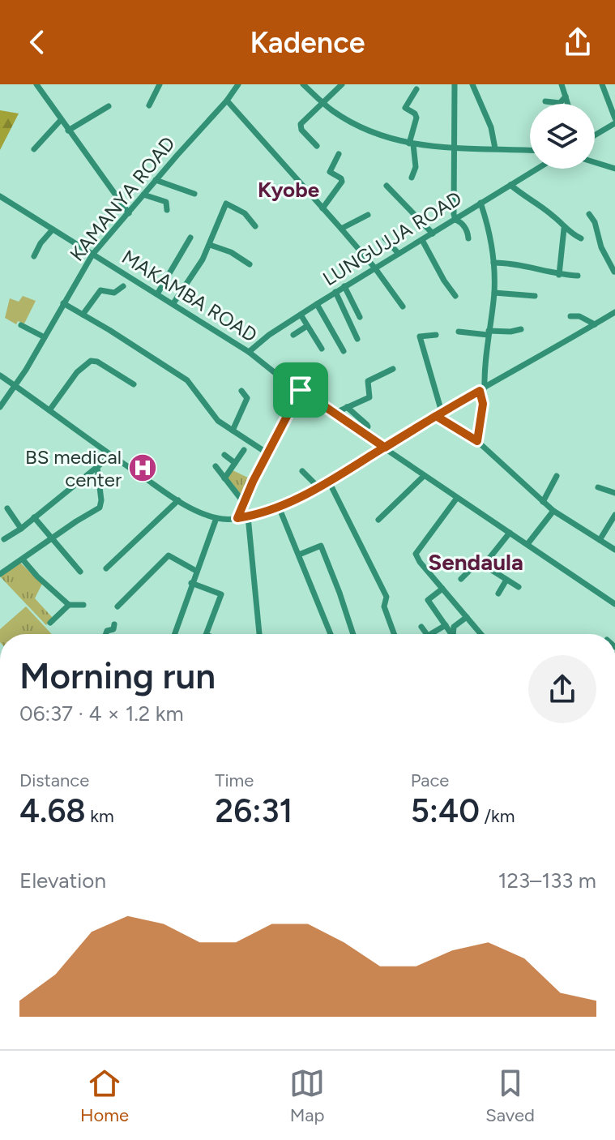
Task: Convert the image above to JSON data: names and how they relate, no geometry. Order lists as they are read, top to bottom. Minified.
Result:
{"streets":{"street":["KAMANYA ROAD","LUNGUJJA ROAD","MAKAMBA ROAD"]},"crossings":[["KAMANYA ROAD","MAKAMBA ROAD"],["LUNGUJJA ROAD","MAKAMBA ROAD"]],"districts":["Kyobe","Sendaula"],"places":{"hospital":["BS medical center"]},"page":{"header":"Kadence","heading":["Morning run","06:37 · 4 × 1.2 km"],"stats":[["Distance","4.68 km"],["Time","26:31"],["Pace","5:40 /km"]],"chart":["Elevation","123–133 m"],"tabs":["Home","Map","Saved"]}}
